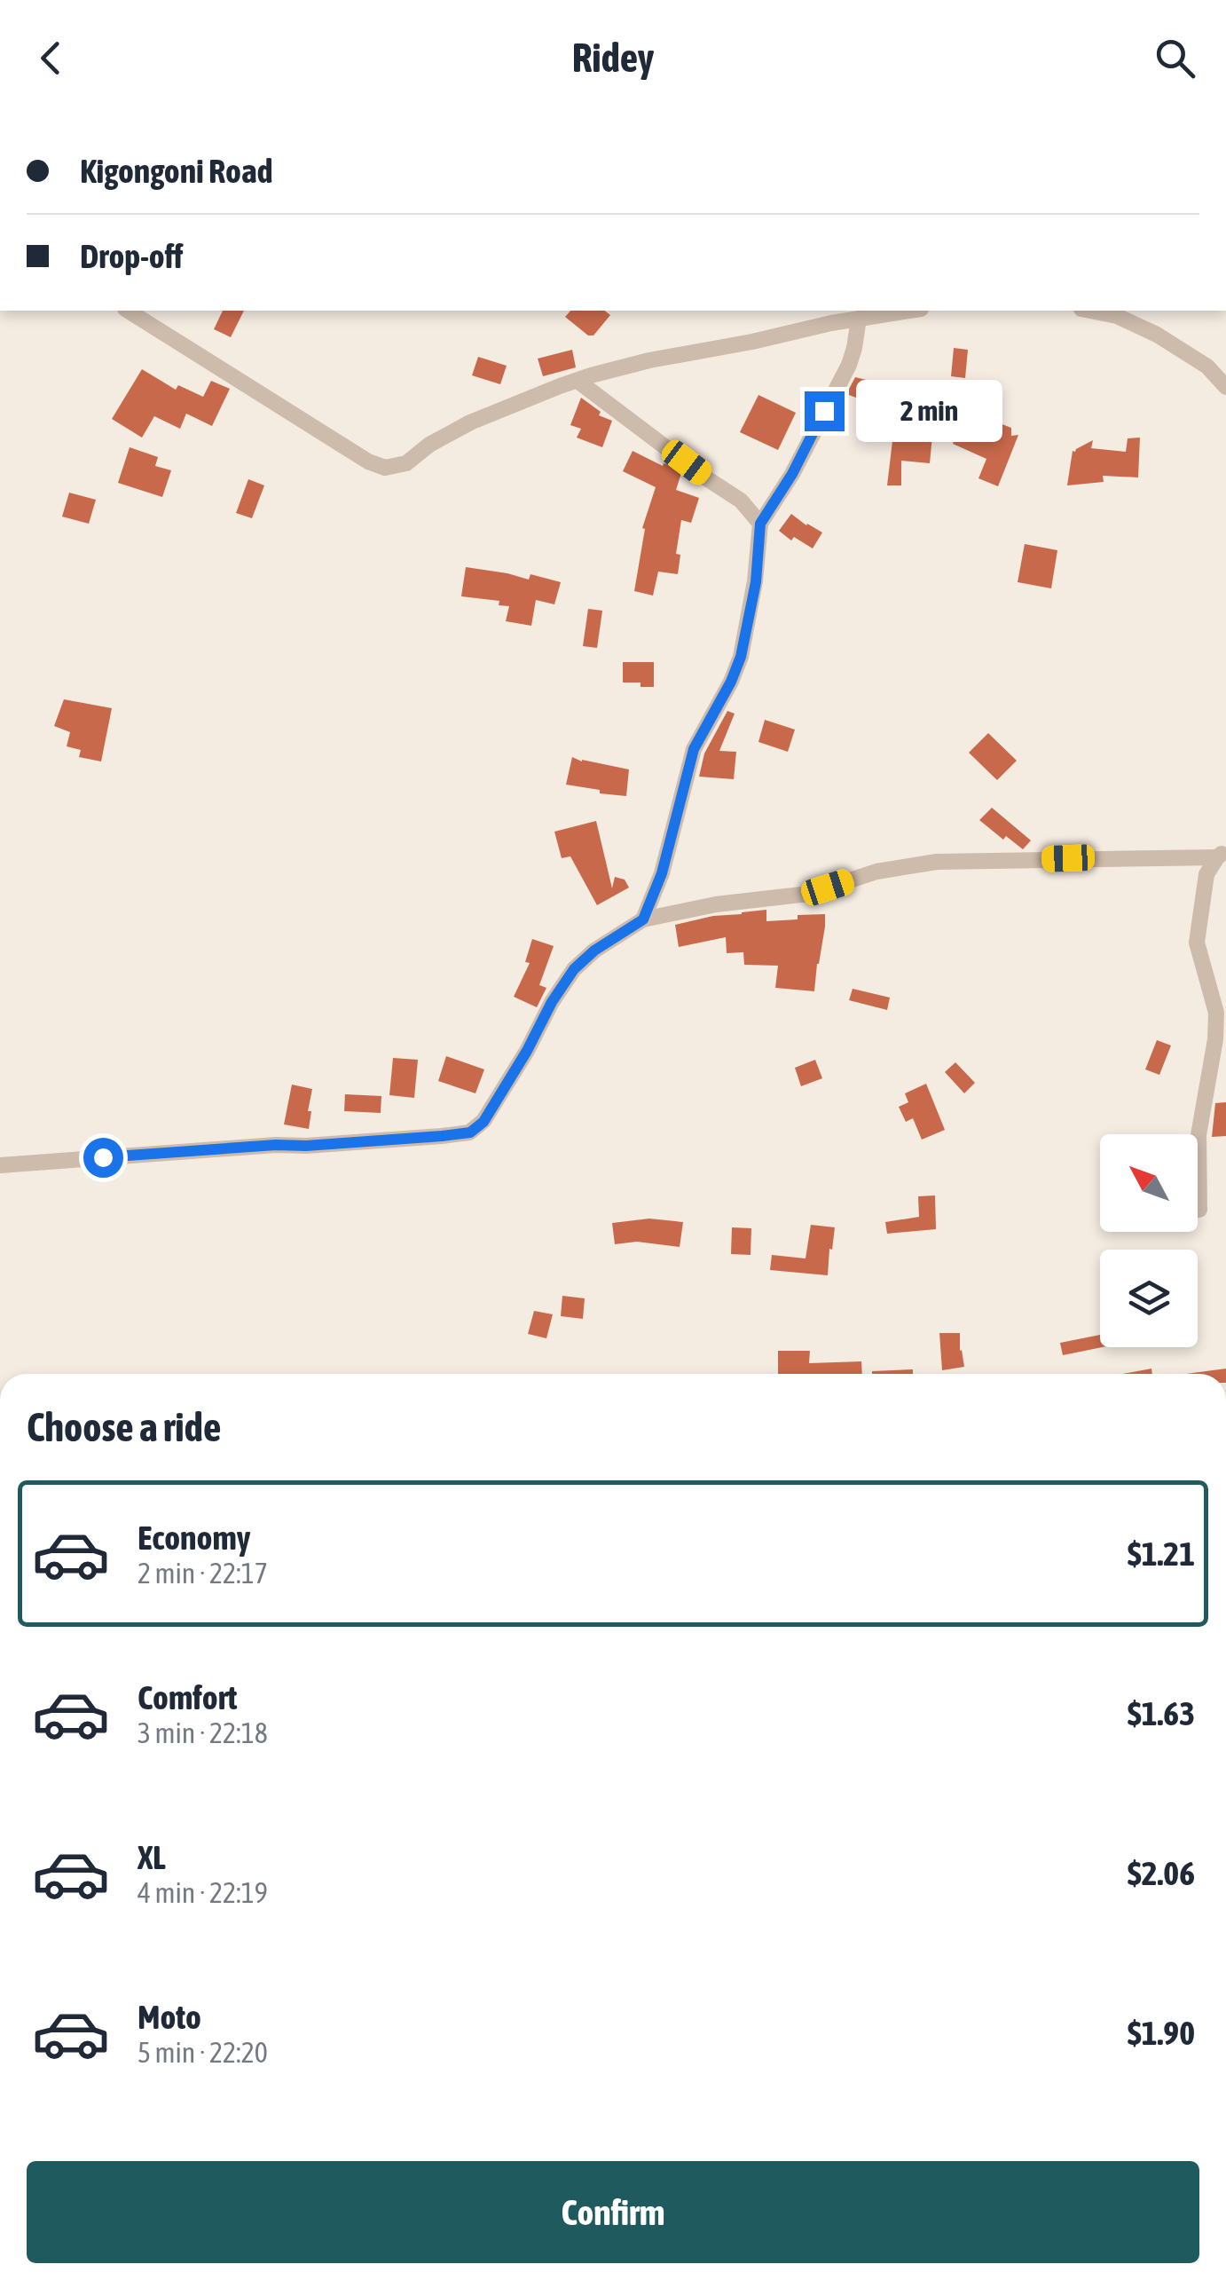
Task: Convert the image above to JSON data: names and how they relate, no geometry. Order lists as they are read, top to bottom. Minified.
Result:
{"north":"top left","page":{"header":"Ridey","banner":["Kigongoni Road","Drop-off"],"bubble":"2 min","heading":"Choose a ride","list":[{"name":"Economy","note":"2 min · 22:17","value":"$1.21"},{"name":"Comfort","note":"3 min · 22:18","value":"$1.63"},{"name":"XL","note":"4 min · 22:19","value":"$2.06"},{"name":"Moto","note":"5 min · 22:20","value":"$1.90"}],"buttons":"Confirm"}}
